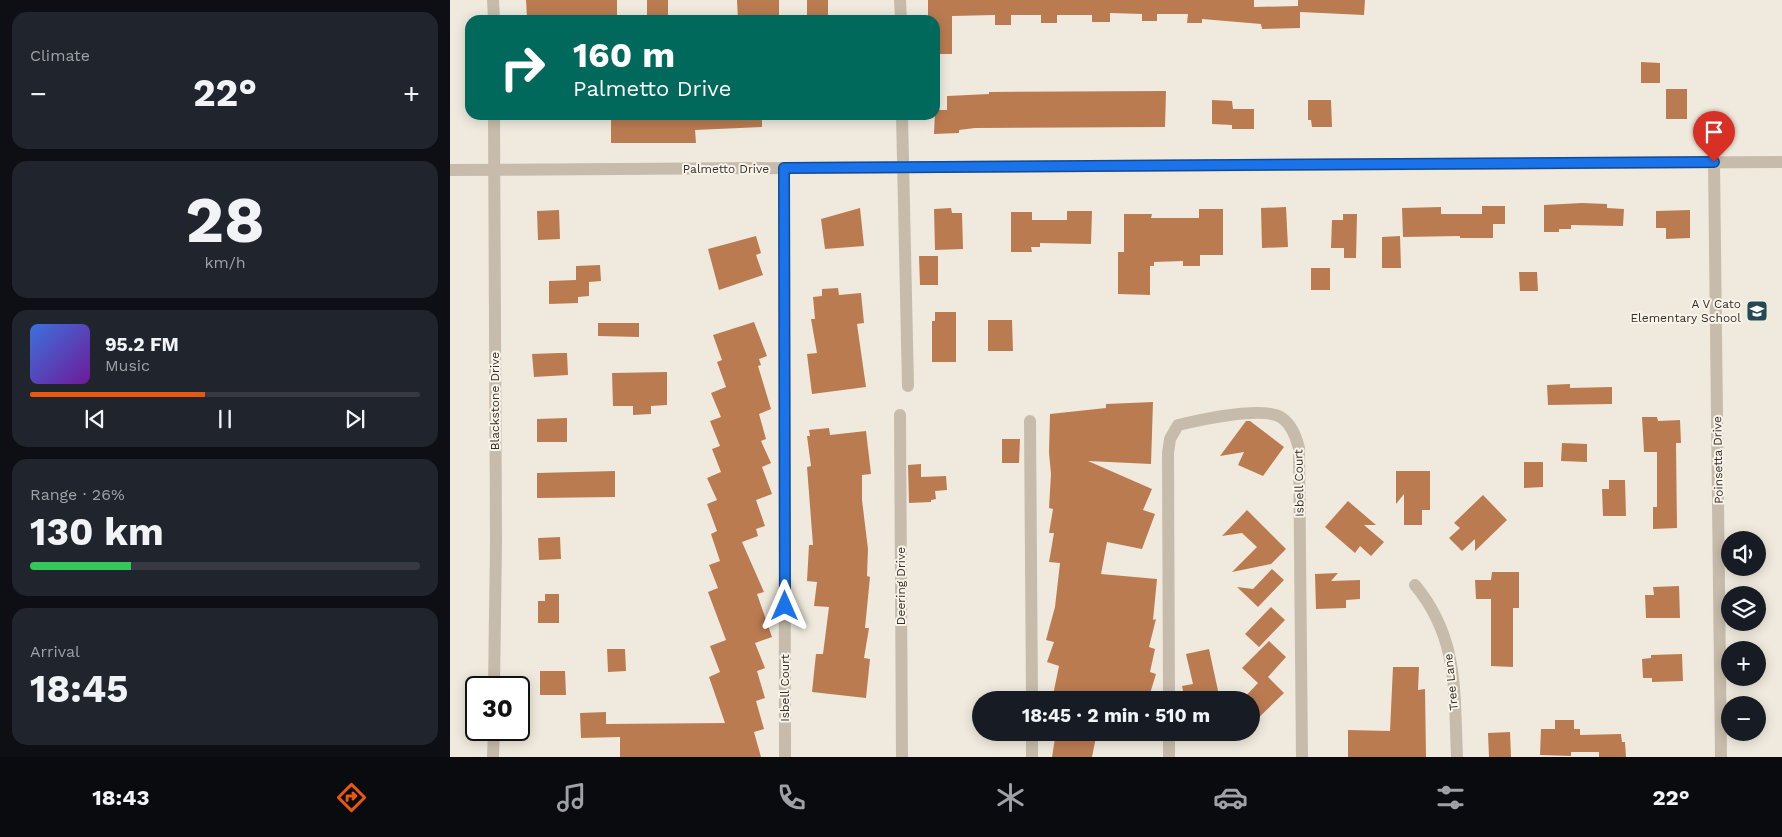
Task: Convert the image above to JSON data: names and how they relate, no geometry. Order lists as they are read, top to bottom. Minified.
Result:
{"streets":{"street":["Palmetto Drive","Blackstone Drive","Poinsetta Drive","Isbell Court","Deering Drive","Tree Lane"]},"crossings":[["Palmetto Drive","Blackstone Drive"],["Palmetto Drive","Poinsetta Drive"],["Palmetto Drive","Isbell Court"]],"places":{"school or university":["A V Cato Elementary School"]},"page":{"tile":["Climate",["28","km/h"],["Range · 26%","130 km"],["Arrival","18:45"]],"turn":["160 m","Palmetto Drive"],"heat":["−","22°","+"],"song":["95.2 FM","Music"],"map_buttons":["+","−"],"limit":"30","trip":"18:45 · 2 min · 510 m","tabs":["18:43","22°"]}}
